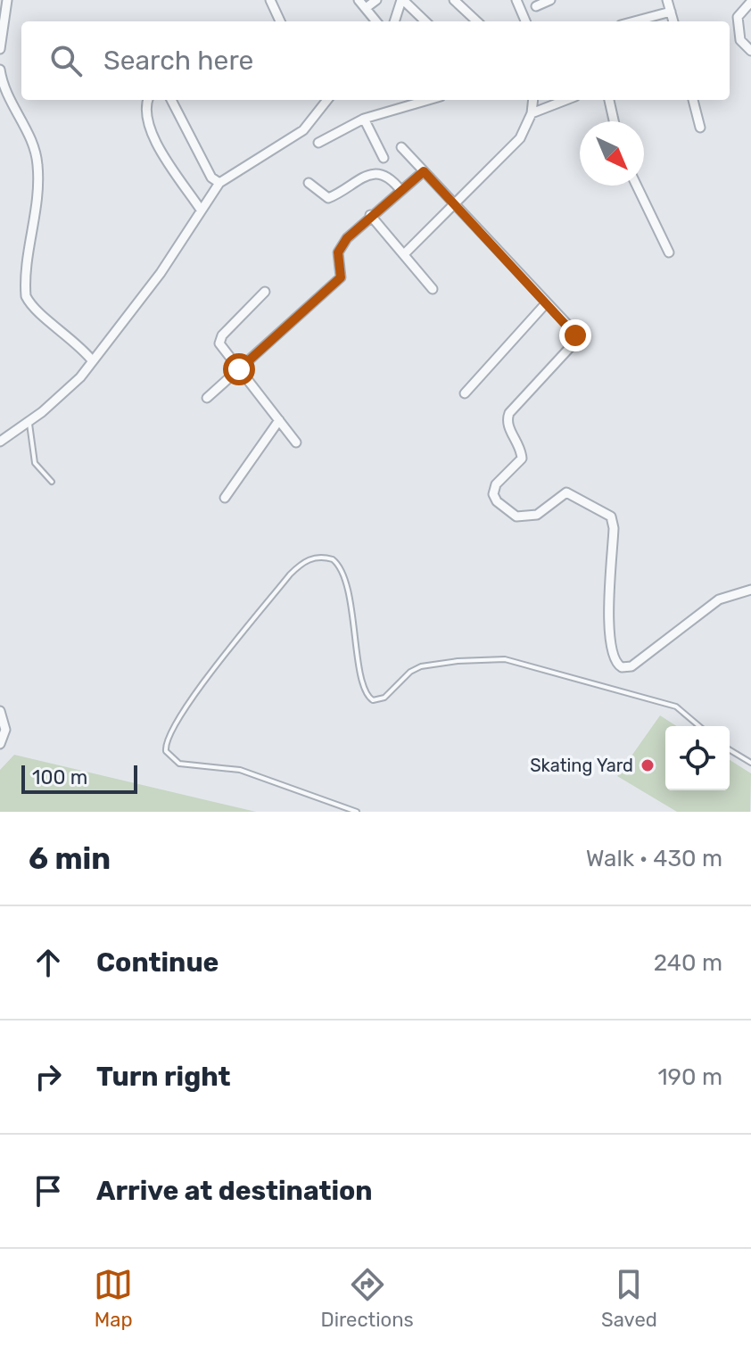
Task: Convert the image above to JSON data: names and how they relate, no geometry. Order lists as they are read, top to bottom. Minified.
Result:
{"places":["Skating Yard"],"scale_bar":"100 m","north":"bottom right","page":{"search":"Search here","scale":"100 m","heading":["6 min","Walk · 430 m"],"list":[["Continue","240 m"],["Turn right","190 m"],"Arrive at destination"],"nav":["Map","Directions","Saved"]}}
